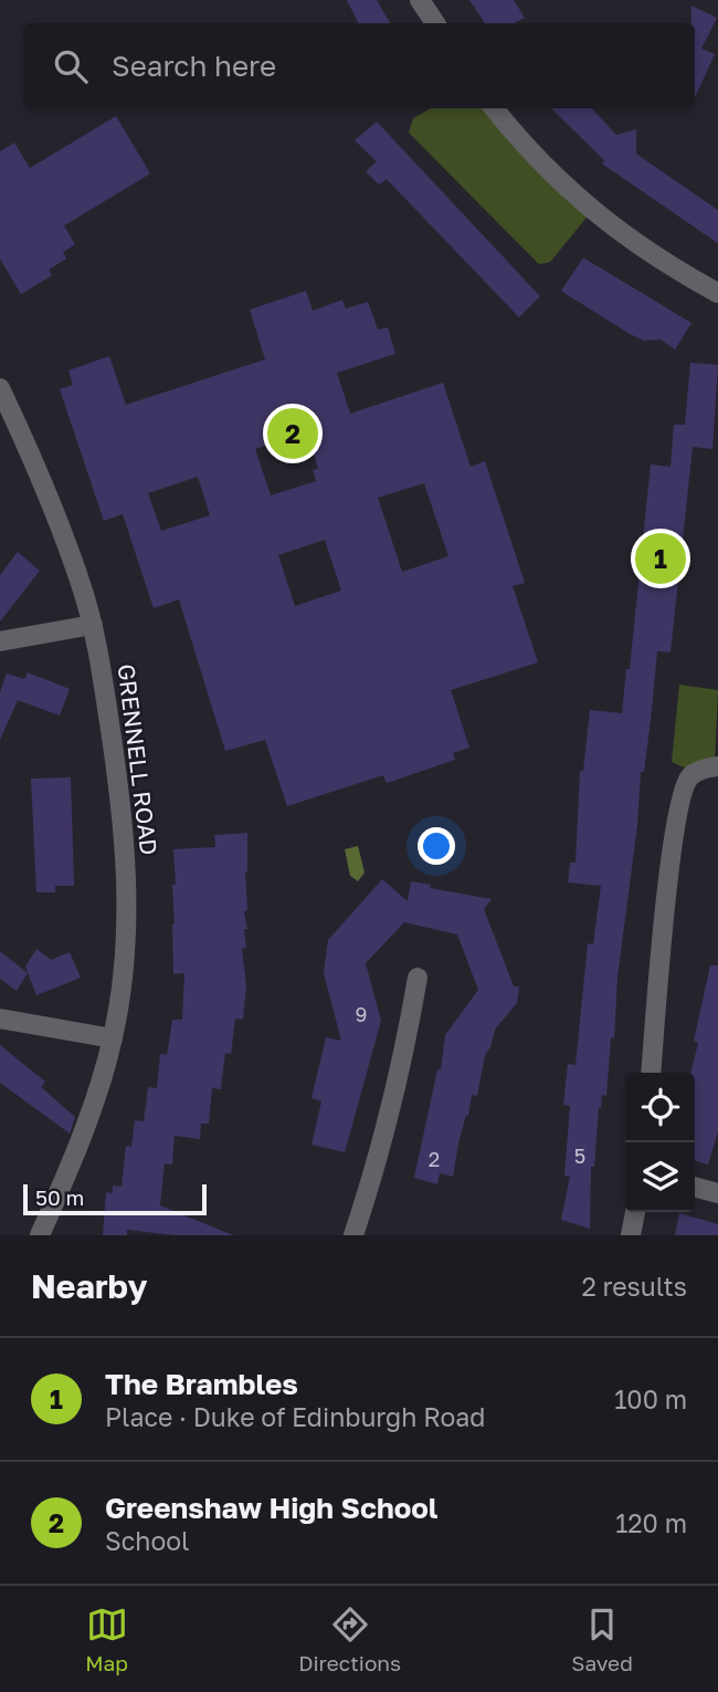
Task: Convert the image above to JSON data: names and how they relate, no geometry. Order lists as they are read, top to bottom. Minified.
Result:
{"streets":{"street":["GRENNELL ROAD"]},"house_numbers":["9","5","2"],"scale_bar":"50 m","page":{"search":"Search here","pins":["2","1"],"scale":"50 m","heading":["Nearby","2 results"],"list":[{"mark":"1","name":"The Brambles","note":"Place · Duke of Edinburgh Road","value":"100 m"},{"mark":"2","name":"Greenshaw High School","note":"School","value":"120 m"}],"nav":["Map","Directions","Saved"]}}
